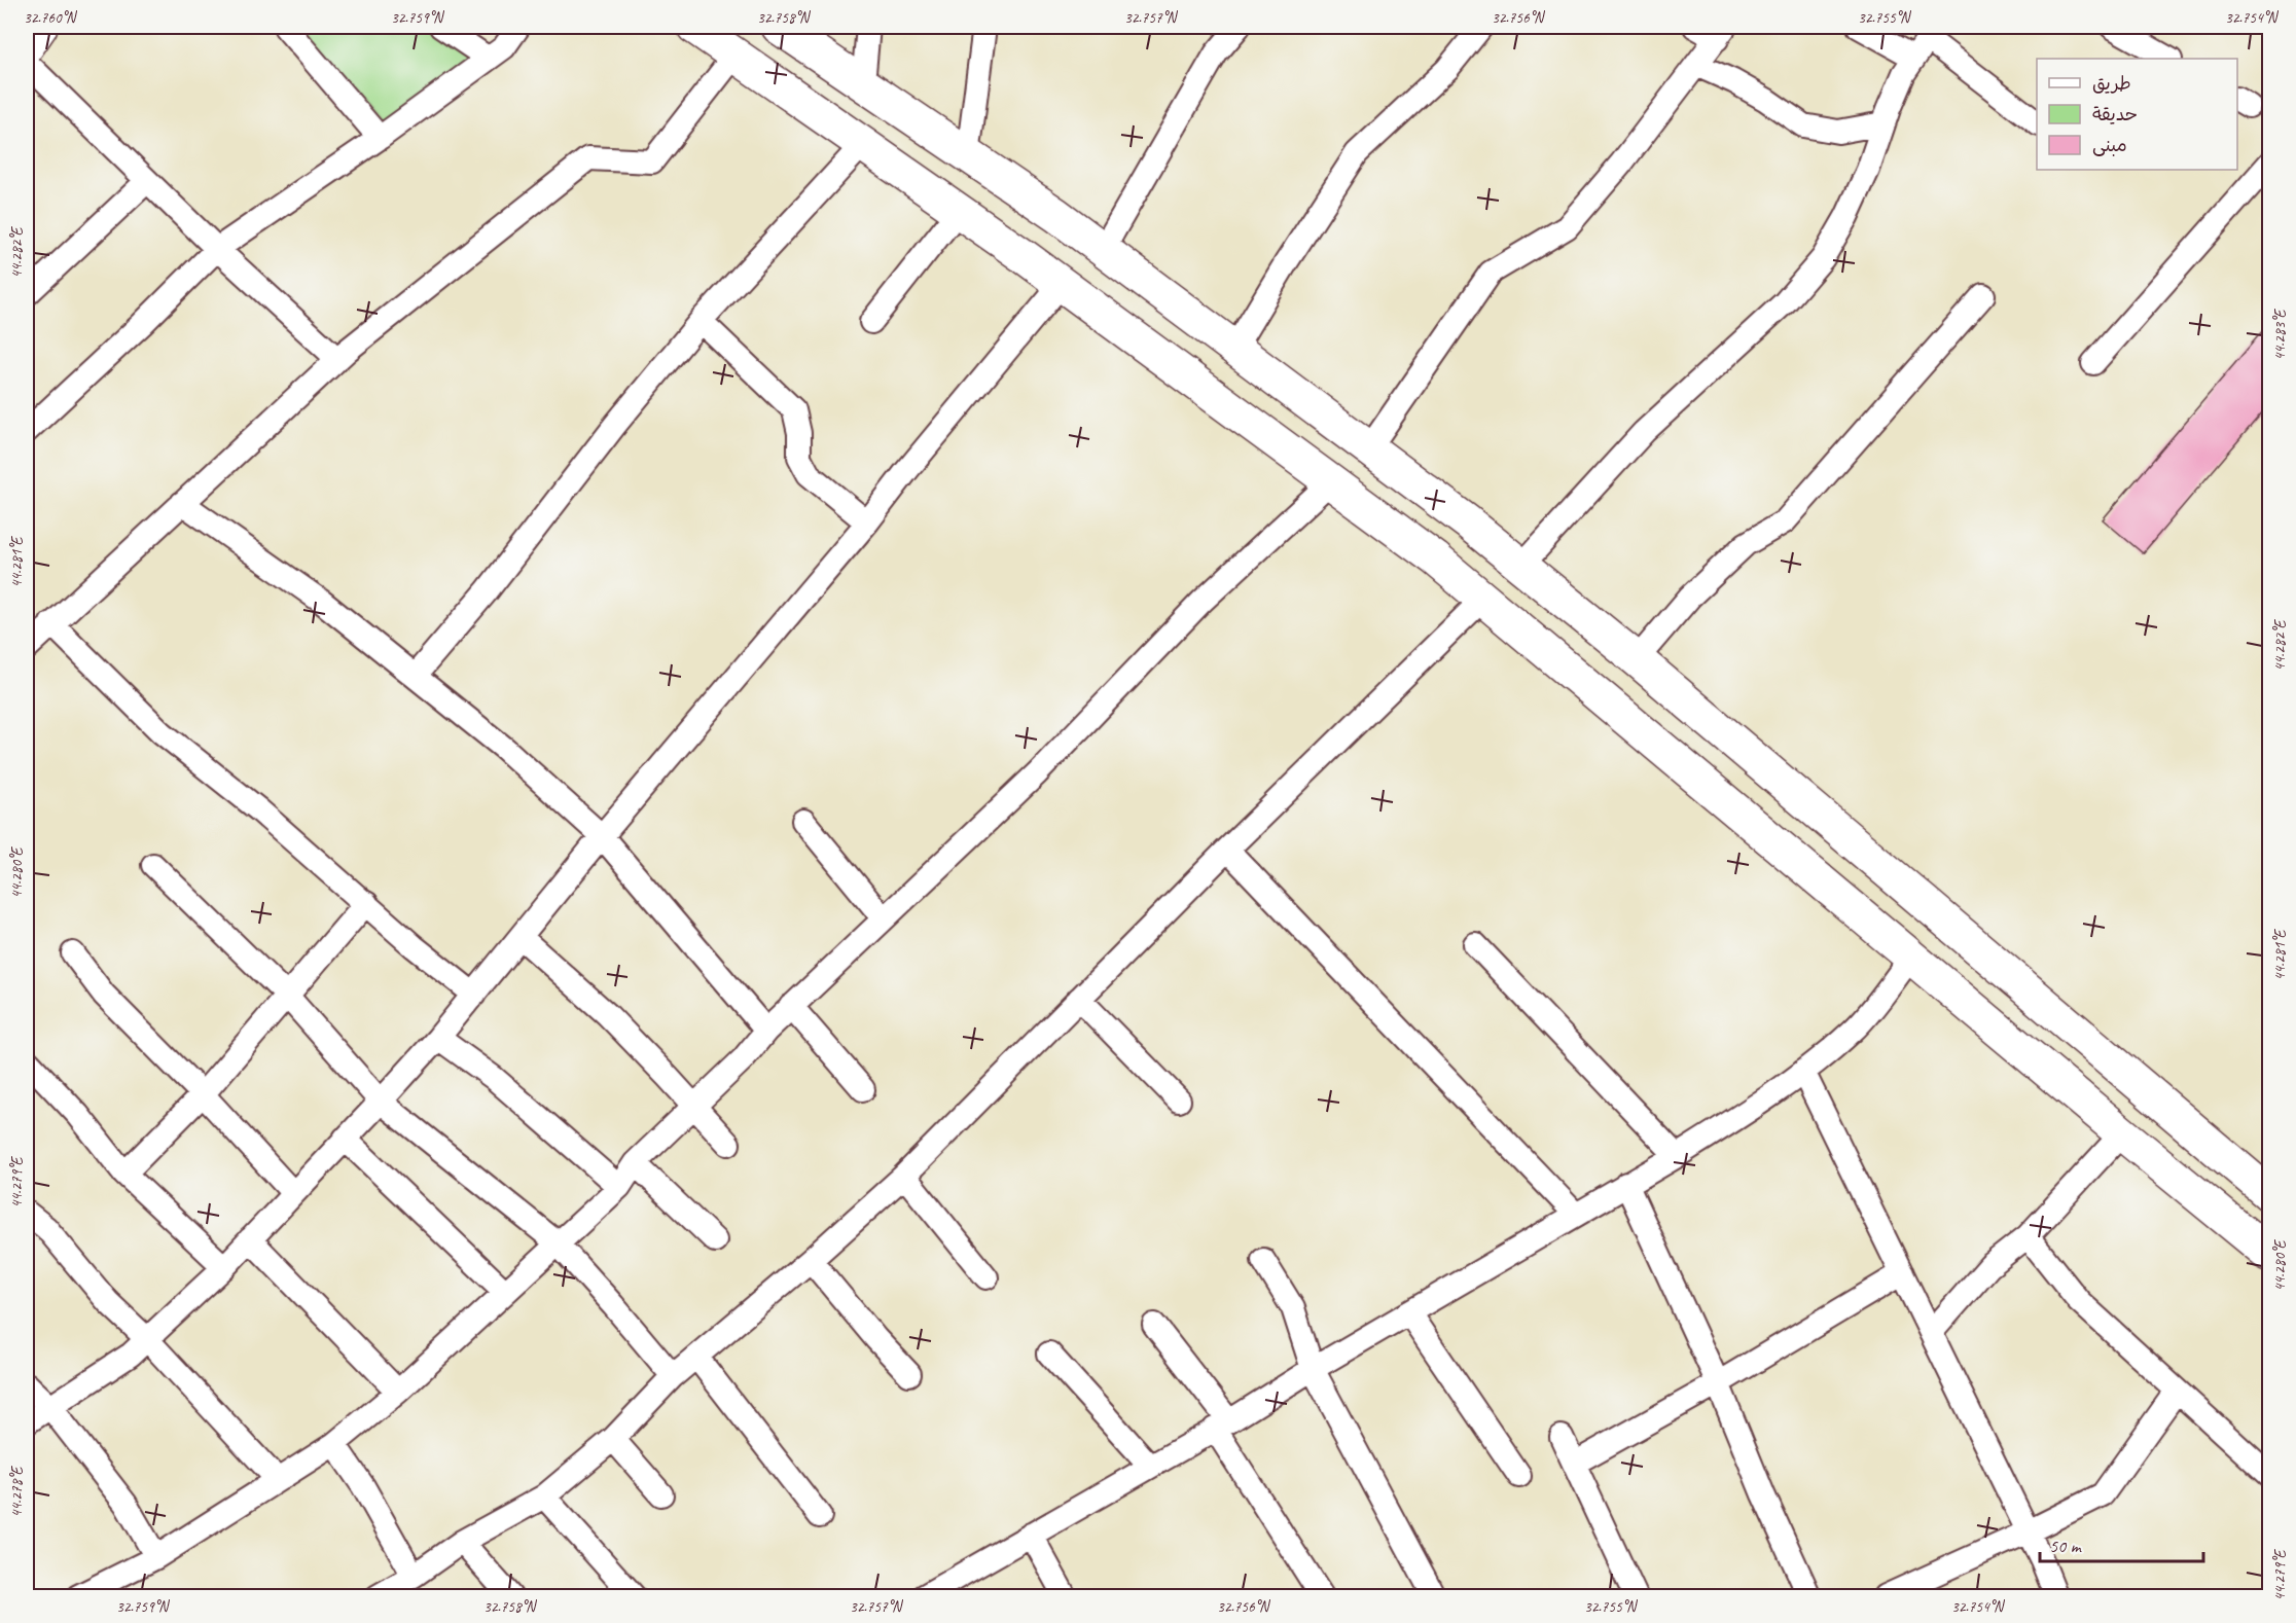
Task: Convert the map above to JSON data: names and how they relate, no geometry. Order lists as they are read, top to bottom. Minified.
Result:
{"legend":["طريق","حديقة","مبنى"],"scale_bar":"50 m","coordinates":["32.760°N","32.759°N","32.758°N","32.757°N","32.756°N","32.755°N","32.754°N","44.282°E","44.283°E","44.281°E","44.280°E","44.279°E","44.278°E"]}
